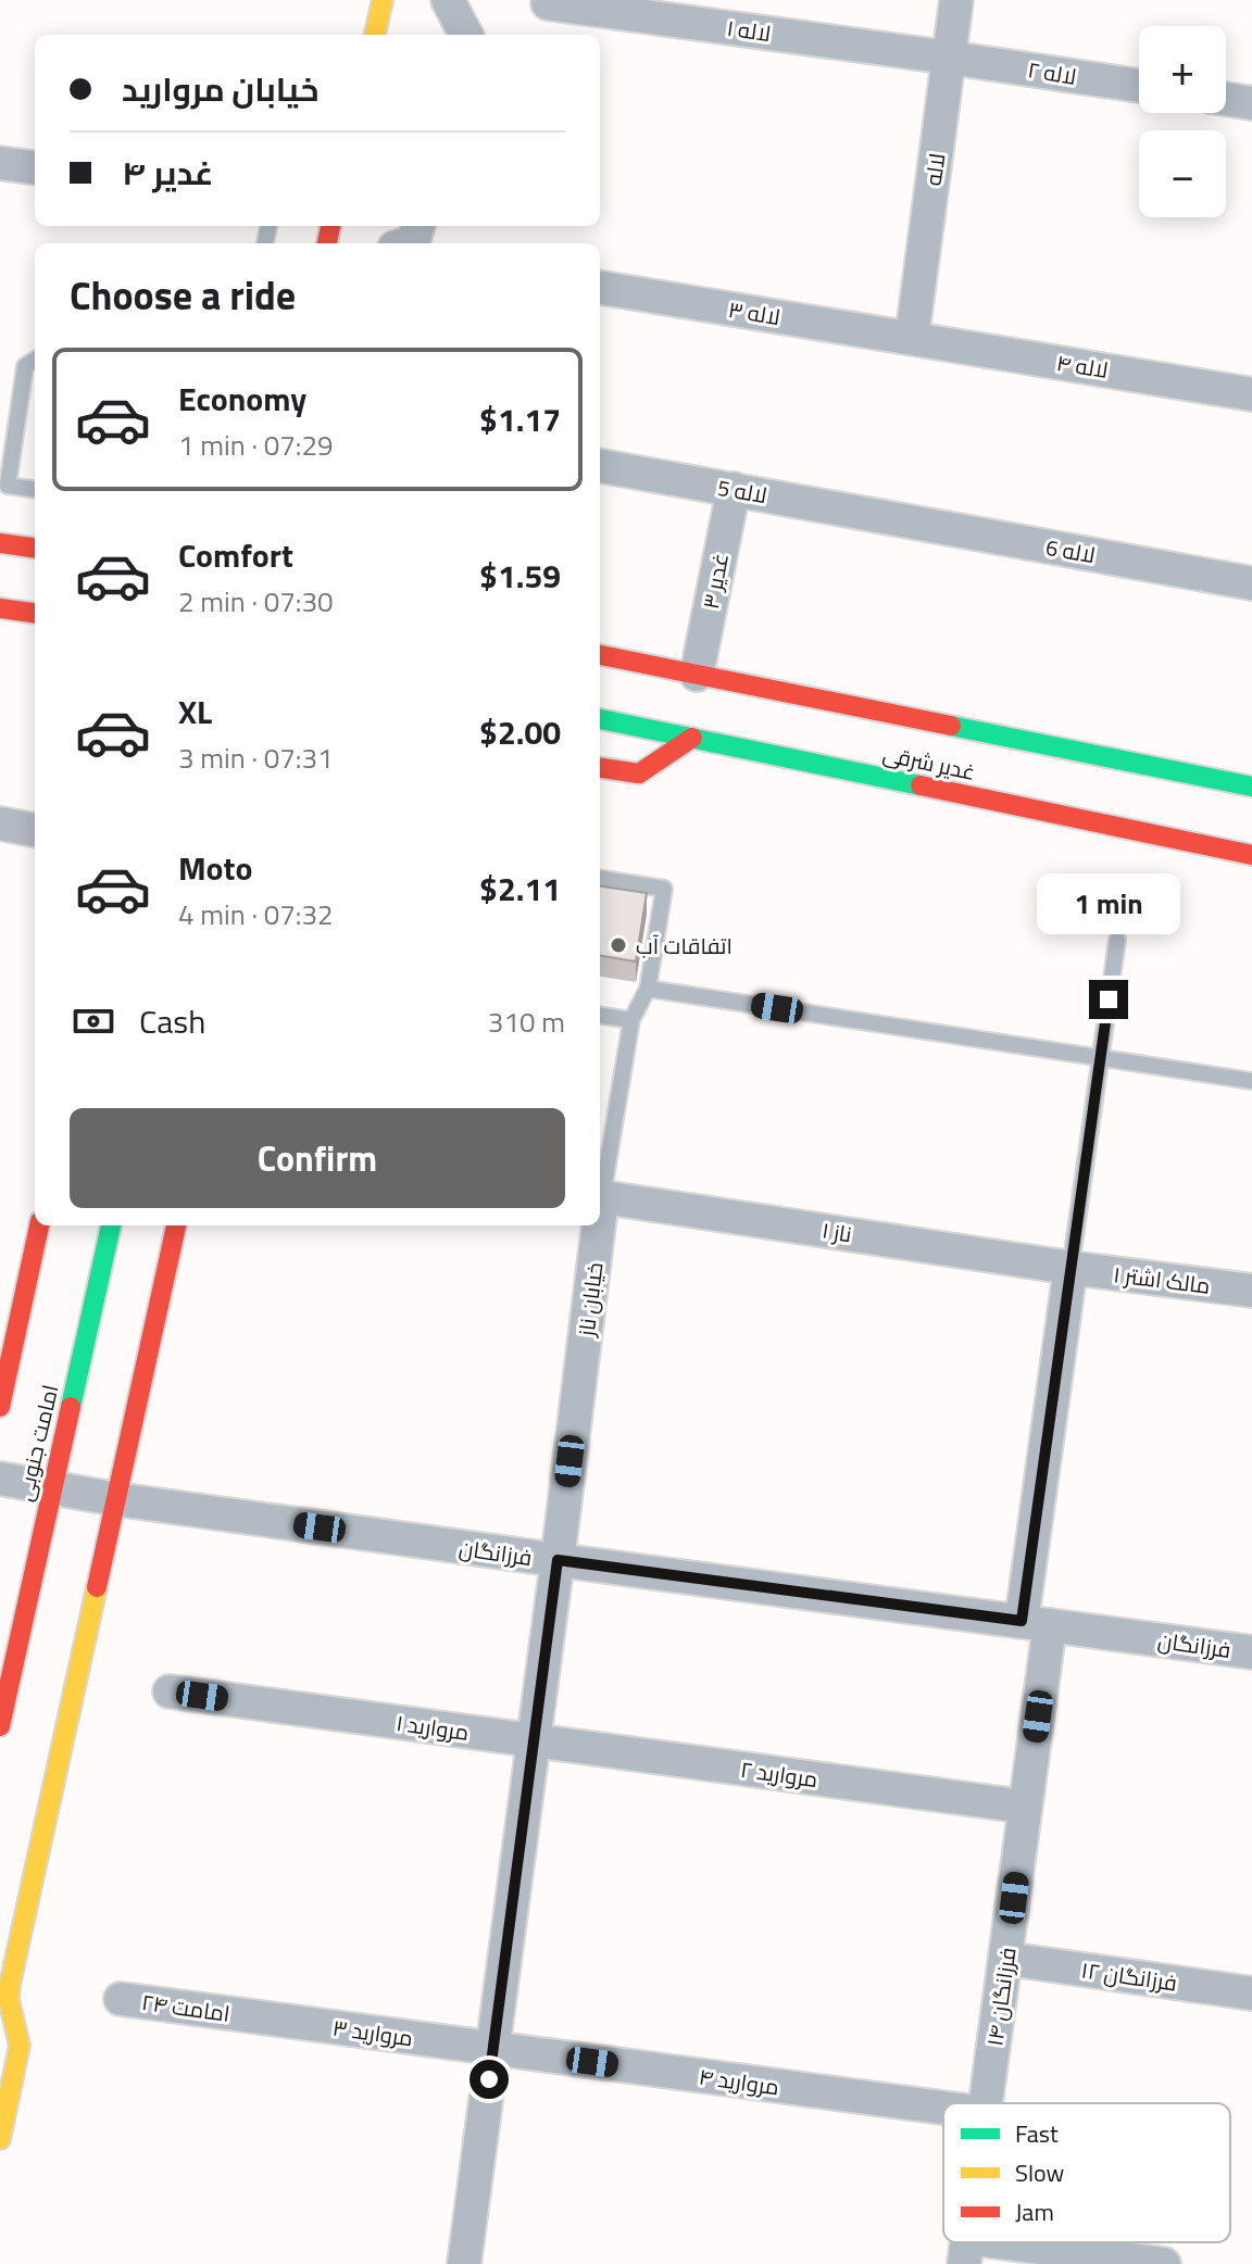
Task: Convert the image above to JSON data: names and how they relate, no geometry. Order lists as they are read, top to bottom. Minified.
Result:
{"streets":{"main road":["غدیر شرقی","امامت جنوبی"],"street":["لاله ۱","لاله ۲","لاله","لاله ۳","لاله ۴","لاله 5","لاله 6","غدیر ۳","ناز ۱","مالک اشتر ۱","خیابان ناز","فرزانگان","مروارید ۱","مروارید ۲","فرزانگان ۱۲","فرزانگان ۱۴","امامت ۲۴","مروارید ۳","مروارید ۴"]},"crossings":[["لاله ۱","لاله ۲"],["لاله ۱","لاله"],["لاله ۲","لاله"],["لاله","لاله ۳"],["لاله","لاله ۴"],["لاله ۳","لاله ۴"],["لاله 5","لاله 6"],["لاله 5","غدیر ۳"],["غدیر ۳","غدیر شرقی"],["ناز ۱","مالک اشتر ۱"],["ناز ۱","فرزانگان ۱۴"],["مالک اشتر ۱","فرزانگان ۱۴"],["خیابان ناز","فرزانگان"],["خیابان ناز","مروارید ۱"],["خیابان ناز","مروارید ۲"],["خیابان ناز","مروارید ۳"],["خیابان ناز","مروارید ۴"],["امامت جنوبی","فرزانگان"],["فرزانگان","فرزانگان ۱۴"],["مروارید ۱","مروارید ۲"],["مروارید ۲","فرزانگان ۱۴"],["فرزانگان ۱۲","فرزانگان ۱۴"],["امامت ۲۴","مروارید ۳"],["مروارید ۳","مروارید ۴"]],"places":["اتفاقات آب"],"legend":["Fast","Slow","Jam"],"page":{"map_buttons":["+","−"],"banner":["خیابان مروارید","غدیر ۴"],"heading":"Choose a ride","list":[{"name":"Economy","note":"1 min · 07:29","value":"$1.17"},{"name":"Comfort","note":"2 min · 07:30","value":"$1.59"},{"name":"XL","note":"3 min · 07:31","value":"$2.00"},{"name":"Moto","note":"4 min · 07:32","value":"$2.11"}],"bubble":"1 min","pay":["Cash","310 m"],"buttons":"Confirm"}}
